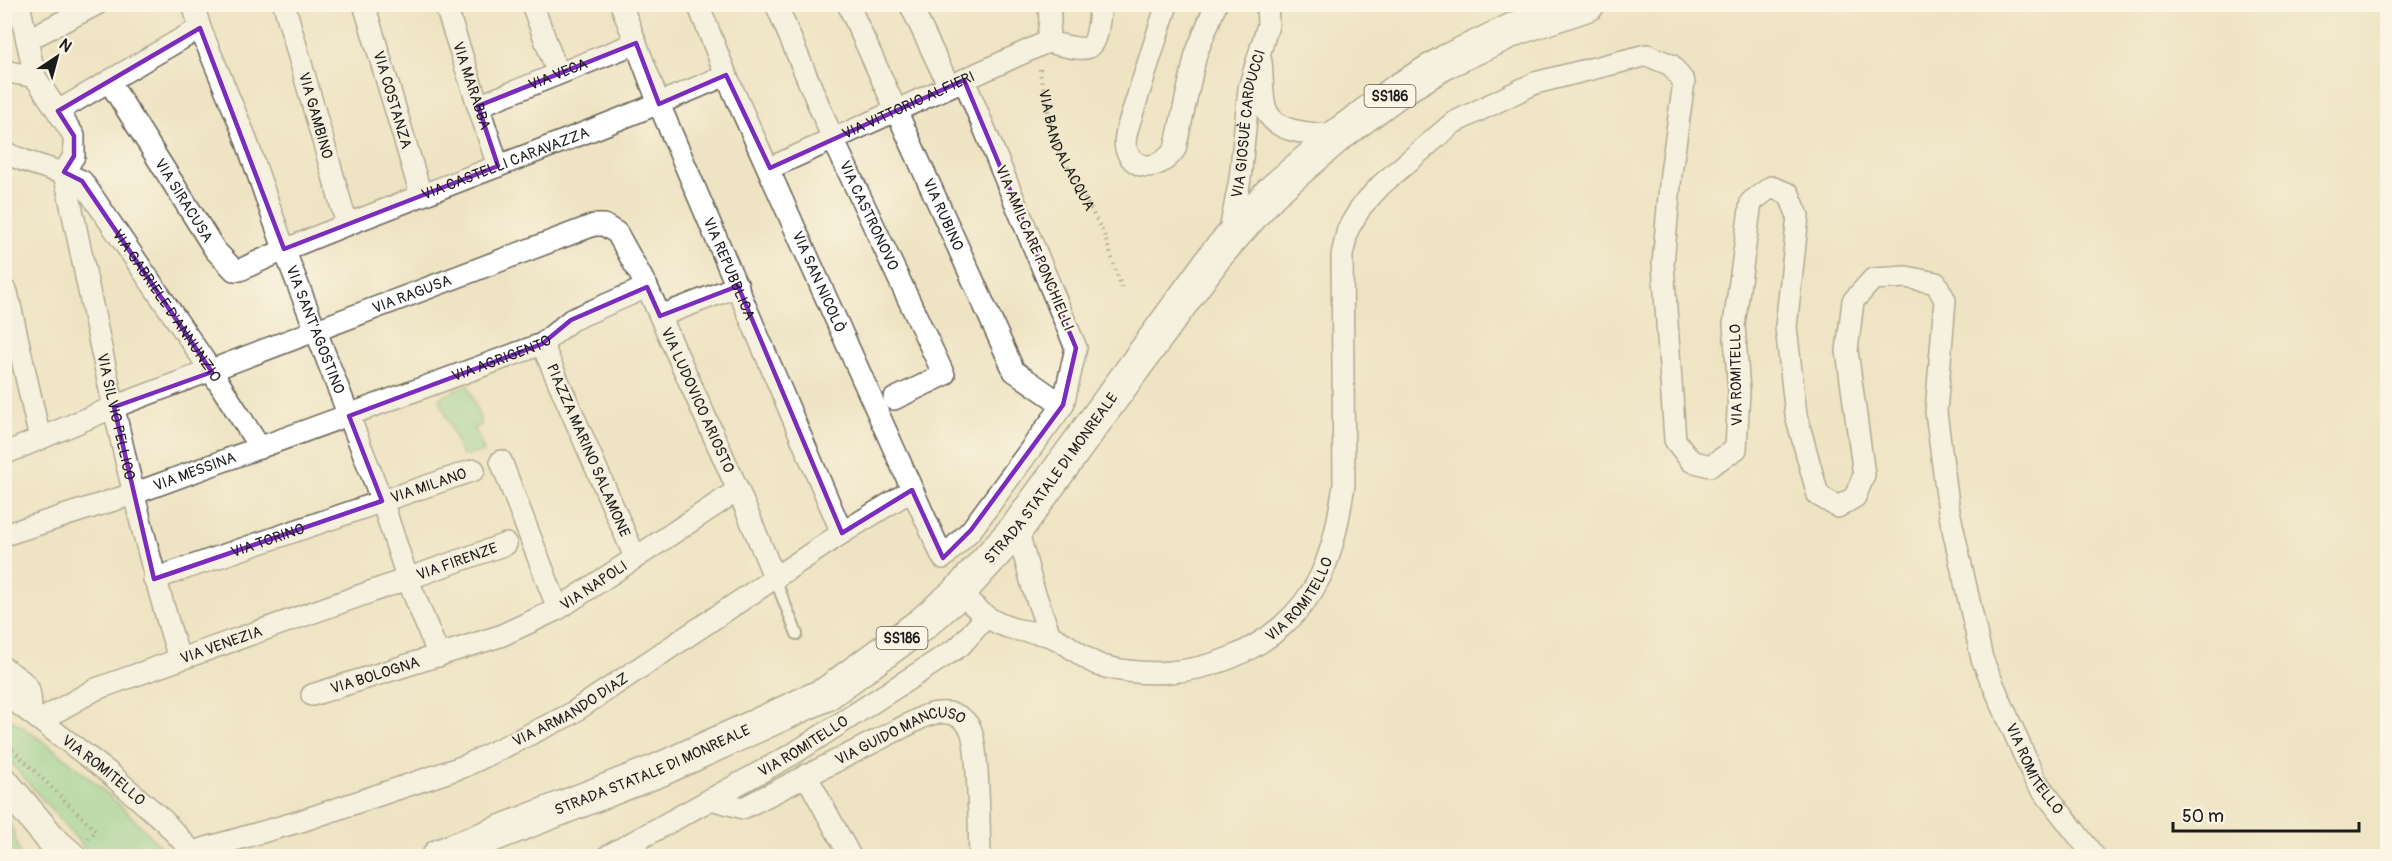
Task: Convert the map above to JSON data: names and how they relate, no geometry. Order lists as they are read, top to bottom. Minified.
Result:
{"streets":{"main road":["SS186","STRADA STATALE DI MONREALE"],"street":["VIA VECA","VIA MARABBA","VIA COSTANZA","VIA VITTORIO ALFIERI","VIA GAMBINO","VIA GIOSUÈ CARDUCCI","VIA CASTELLI CARAVAZZA","VIA SIRACUSA","VIA RUBINO","VIA CASTRONOVO","VIA AMILCARE PONCHIELLI","VIA REPUBBLICA","VIA SAN NICOLÒ","VIA RAGUSA","VIA GABRIELE D'ANNUNZIO","VIA SANT'AGOSTINO","VIA AGRIGENTO","VIA ROMITELLO","VIA LUDOVICO ARIOSTO","VIA SILVIO PELLICO","PIAZZA MARINO SALAMONE","VIA MESSINA","VIA MILANO","VIA TORINO","VIA FIRENZE","VIA NAPOLI","VIA VENEZIA","VIA BOLOGNA","VIA ARMANDO DIAZ","VIA GUIDO MANCUSO"],"path":["VIA BANDALACQUA"]},"crossings":[["VIA VECA","VIA MARABBA"],["VIA VECA","VIA REPUBBLICA"],["VIA MARABBA","VIA CASTELLI CARAVAZZA"],["VIA COSTANZA","VIA CASTELLI CARAVAZZA"],["VIA VITTORIO ALFIERI","VIA BANDALACQUA"],["VIA VITTORIO ALFIERI","VIA RUBINO"],["VIA VITTORIO ALFIERI","VIA CASTRONOVO"],["VIA VITTORIO ALFIERI","VIA AMILCARE PONCHIELLI"],["VIA VITTORIO ALFIERI","VIA SAN NICOLÒ"],["VIA GAMBINO","VIA CASTELLI CARAVAZZA"],["VIA GIOSUÈ CARDUCCI","STRADA STATALE DI MONREALE"],["VIA CASTELLI CARAVAZZA","VIA SIRACUSA"],["VIA CASTELLI CARAVAZZA","VIA REPUBBLICA"],["VIA CASTELLI CARAVAZZA","VIA SAN NICOLÒ"],["VIA CASTELLI CARAVAZZA","VIA SANT'AGOSTINO"],["VIA SIRACUSA","VIA SANT'AGOSTINO"],["VIA RUBINO","VIA AMILCARE PONCHIELLI"],["VIA AMILCARE PONCHIELLI","VIA SAN NICOLÒ"],["VIA REPUBBLICA","VIA ARMANDO DIAZ"],["VIA SAN NICOLÒ","VIA ARMANDO DIAZ"],["VIA RAGUSA","VIA GABRIELE D'ANNUNZIO"],["VIA RAGUSA","VIA SANT'AGOSTINO"],["VIA RAGUSA","VIA LUDOVICO ARIOSTO"],["VIA RAGUSA","VIA SILVIO PELLICO"],["VIA GABRIELE D'ANNUNZIO","VIA SILVIO PELLICO"],["VIA GABRIELE D'ANNUNZIO","VIA MESSINA"],["VIA SANT'AGOSTINO","VIA AGRIGENTO"],["VIA SANT'AGOSTINO","VIA MESSINA"],["VIA SANT'AGOSTINO","VIA MILANO"],["VIA SANT'AGOSTINO","VIA TORINO"],["VIA SANT'AGOSTINO","VIA FIRENZE"],["VIA SANT'AGOSTINO","VIA NAPOLI"],["VIA SANT'AGOSTINO","VIA VENEZIA"],["VIA SANT'AGOSTINO","VIA BOLOGNA"],["VIA AGRIGENTO","VIA LUDOVICO ARIOSTO"],["VIA AGRIGENTO","PIAZZA MARINO SALAMONE"],["VIA AGRIGENTO","VIA MESSINA"],["VIA ROMITELLO","VIA VENEZIA"],["VIA ROMITELLO","VIA ARMANDO DIAZ"],["VIA ROMITELLO","VIA GUIDO MANCUSO"],["VIA LUDOVICO ARIOSTO","VIA NAPOLI"],["VIA LUDOVICO ARIOSTO","VIA ARMANDO DIAZ"],["VIA SILVIO PELLICO","VIA MESSINA"],["VIA SILVIO PELLICO","VIA TORINO"],["VIA SILVIO PELLICO","VIA VENEZIA"],["PIAZZA MARINO SALAMONE","VIA NAPOLI"],["VIA MILANO","VIA TORINO"],["VIA FIRENZE","VIA VENEZIA"],["VIA NAPOLI","VIA BOLOGNA"]],"scale_bar":"50 m","north":"top right"}
